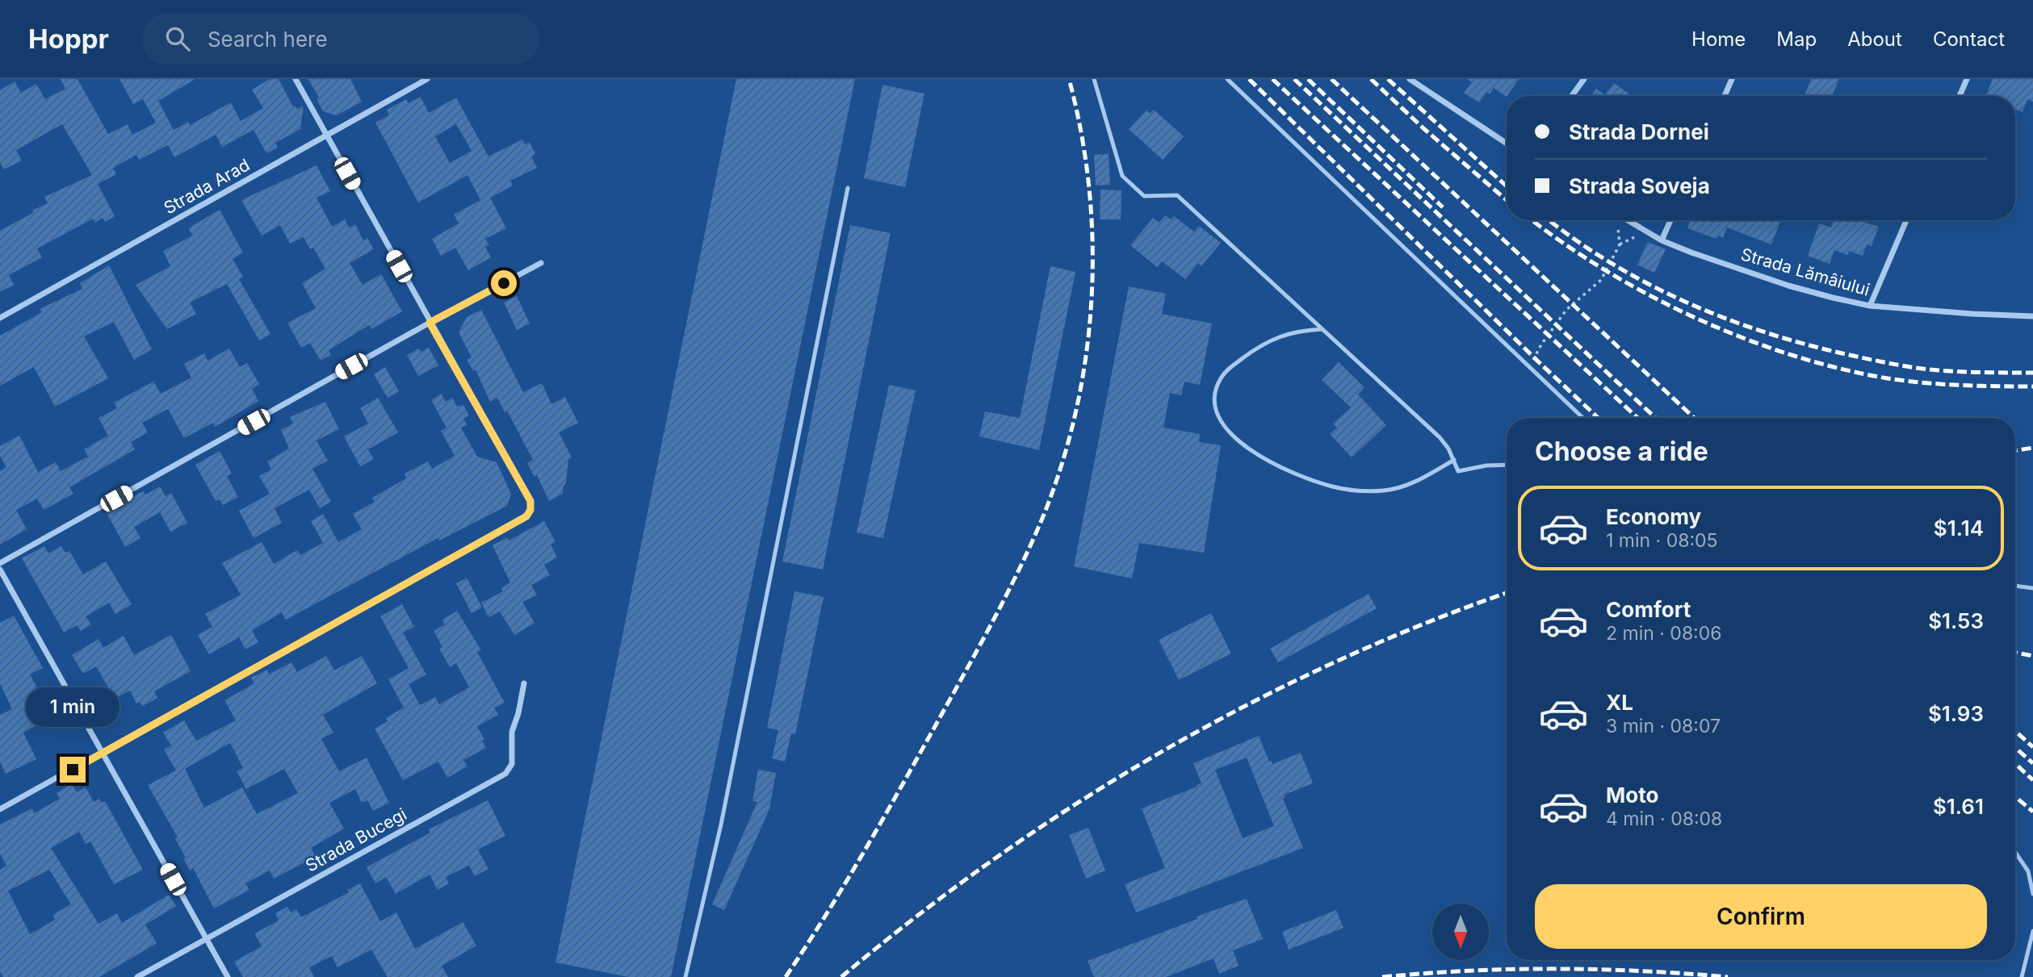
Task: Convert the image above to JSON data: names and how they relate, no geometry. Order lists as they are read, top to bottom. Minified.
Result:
{"streets":{"street":["Strada Arad","Strada Lămâiului","Strada Bucegi"]},"north":"bottom","page":{"header":"Hoppr","search":"Search here","nav":["Home","Map","About","Contact"],"banner":["Strada Dornei","Strada Soveja"],"heading":"Choose a ride","list":[{"name":"Economy","note":"1 min · 08:05","value":"$1.14"},{"name":"Comfort","note":"2 min · 08:06","value":"$1.53"},{"name":"XL","note":"3 min · 08:07","value":"$1.93"},{"name":"Moto","note":"4 min · 08:08","value":"$1.61"}],"bubble":"1 min","buttons":"Confirm"}}
